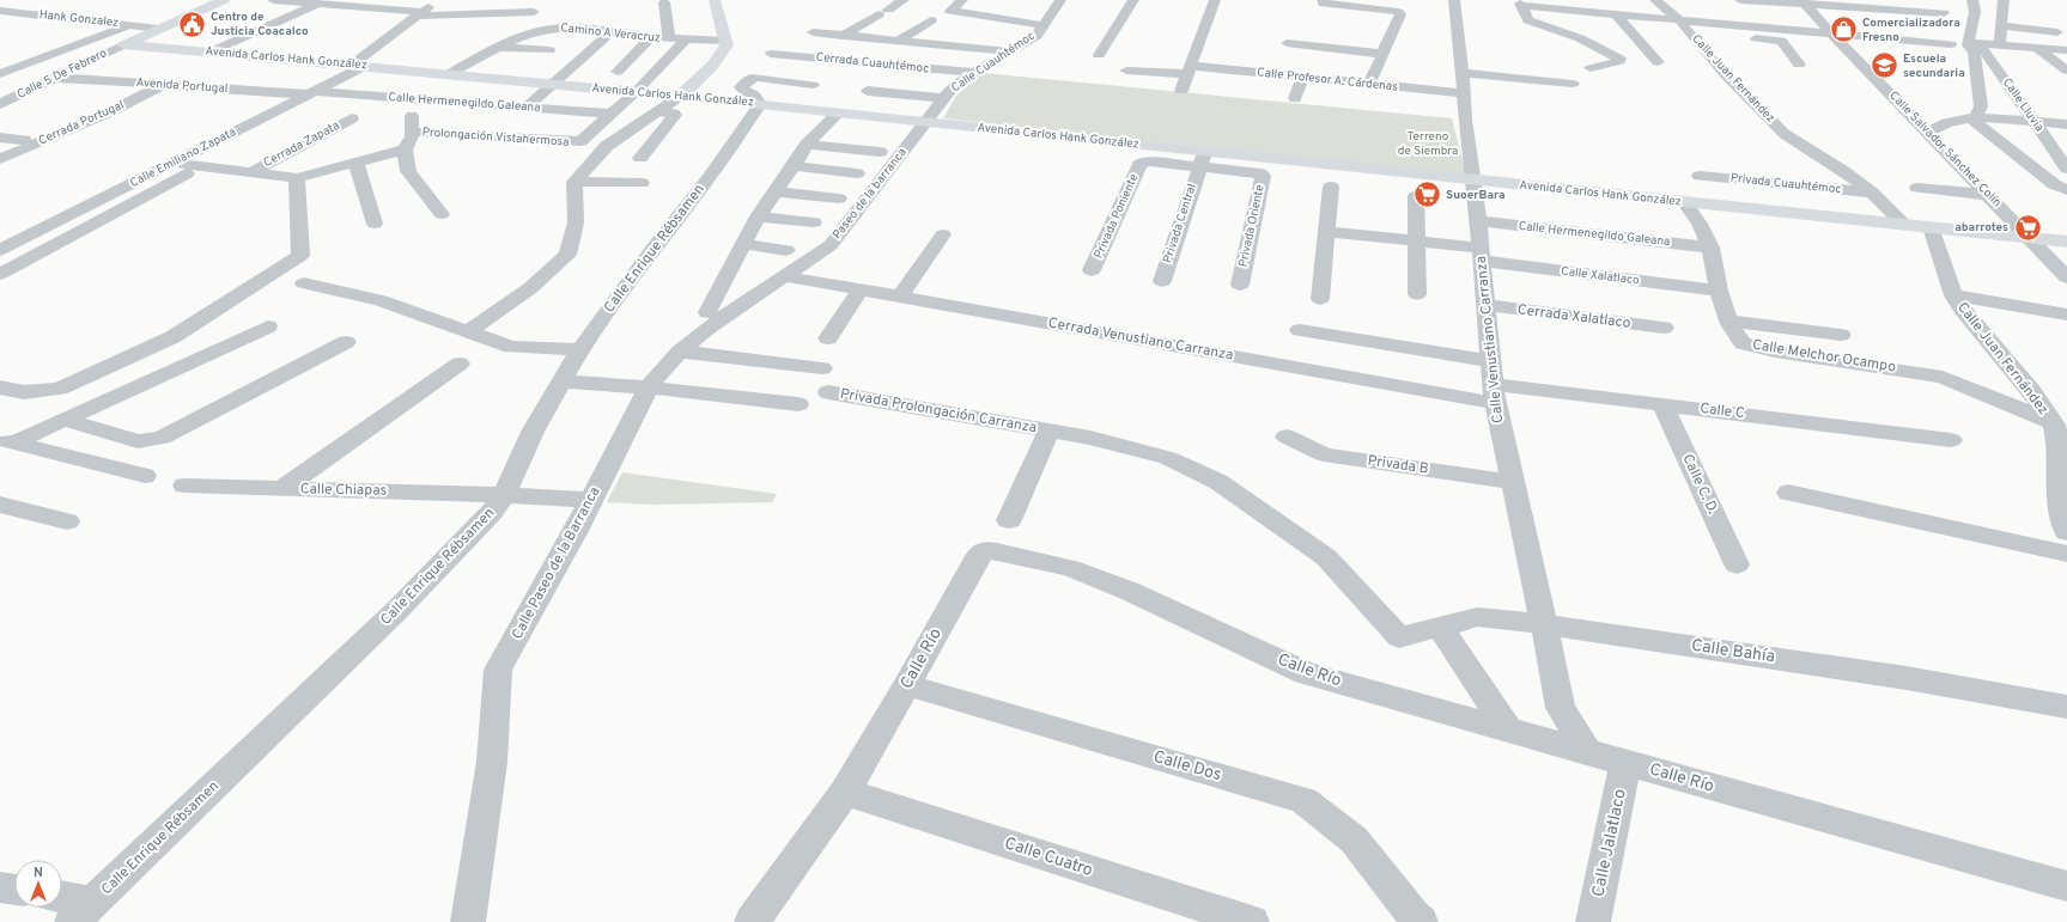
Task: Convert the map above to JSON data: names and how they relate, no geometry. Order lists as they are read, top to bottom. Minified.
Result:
{"streets":{"main road":["Avenida Carlos Hank González"],"street":["Hank Gonzalez","Camino A Veracruz","Calle Cuauhtémoc","Cerrada Cuauhtémoc","Calle 5 De Febrero","Calle Juan Fernández","Calle Profesor A. Cárdenas","Avenida Portugal","Calle Hermenegildo Galeana","Calle Lluvia","Cerrada Portugal","Prolongación Vistahermosa","Cerrada Zapata","Calle Salvador Sánchez Colín","Calle Emiliano Zapata","Privada Cuauhtémoc","Paseo de la barranca","Privada Poniente","Privada Central","Privada Oriente","Calle Enrique Rébsamen","Calle Xalatlaco","Cerrada Xalatlaco","Cerrada Venustiano Carranza","Calle Venustiano Carranza","Calle Melchor Ocampo","Privada Prolongación Carranza","Calle C","Privada B","Calle C. D.","Calle Chiapas","Calle Paseo de la Barranca","Calle Bahía","Calle Río","Calle Dos","Calle Jalatlaco","Calle Cuatro"]},"crossings":[["Camino A Veracruz","Avenida Carlos Hank González"],["Avenida Carlos Hank González","Calle Cuauhtémoc"],["Avenida Carlos Hank González","Calle 5 De Febrero"],["Avenida Carlos Hank González","Calle Juan Fernández"],["Avenida Carlos Hank González","Calle Salvador Sánchez Colín"],["Avenida Carlos Hank González","Calle Emiliano Zapata"],["Avenida Carlos Hank González","Paseo de la barranca"],["Avenida Carlos Hank González","Privada Central"],["Avenida Carlos Hank González","Privada Oriente"],["Avenida Carlos Hank González","Calle Enrique Rébsamen"],["Avenida Carlos Hank González","Calle Venustiano Carranza"],["Avenida Carlos Hank González","Calle Melchor Ocampo"],["Calle Cuauhtémoc","Cerrada Cuauhtémoc"],["Calle Cuauhtémoc","Paseo de la barranca"],["Calle 5 De Febrero","Avenida Portugal"],["Calle Juan Fernández","Privada Cuauhtémoc"],["Calle Juan Fernández","Calle Melchor Ocampo"],["Calle Profesor A. Cárdenas","Calle Venustiano Carranza"],["Avenida Portugal","Calle Hermenegildo Galeana"],["Avenida Portugal","Cerrada Portugal"],["Avenida Portugal","Calle Emiliano Zapata"],["Calle Hermenegildo Galeana","Prolongación Vistahermosa"],["Calle Hermenegildo Galeana","Calle Emiliano Zapata"],["Calle Hermenegildo Galeana","Calle Venustiano Carranza"],["Calle Hermenegildo Galeana","Calle Melchor Ocampo"],["Paseo de la barranca","Cerrada Venustiano Carranza"],["Paseo de la barranca","Calle Paseo de la Barranca"],["Privada Poniente","Privada Central"],["Privada Central","Privada Oriente"],["Calle Enrique Rébsamen","Calle Chiapas"],["Calle Xalatlaco","Calle Venustiano Carranza"],["Calle Xalatlaco","Calle Melchor Ocampo"],["Cerrada Xalatlaco","Calle Venustiano Carranza"],["Cerrada Venustiano Carranza","Calle Venustiano Carranza"],["Cerrada Venustiano Carranza","Calle C"],["Cerrada Venustiano Carranza","Calle Paseo de la Barranca"],["Calle Venustiano Carranza","Calle C"],["Calle Venustiano Carranza","Privada B"],["Calle Venustiano Carranza","Calle Bahía"],["Calle Venustiano Carranza","Calle Río"],["Privada Prolongación Carranza","Calle Bahía"],["Calle C","Calle C. D."],["Calle Chiapas","Calle Paseo de la Barranca"],["Calle Río","Calle Dos"],["Calle Río","Calle Jalatlaco"],["Calle Río","Calle Cuatro"]],"parks":["Terreno de Siembra"],"places":{"public building":["Centro de Justicia Coacalco"],"shop":["Comercializadora Fresno"],"school or university":["Escuela secundaria"],"supermarket":["SuoerBara","abarrotes"]},"north":"top"}
